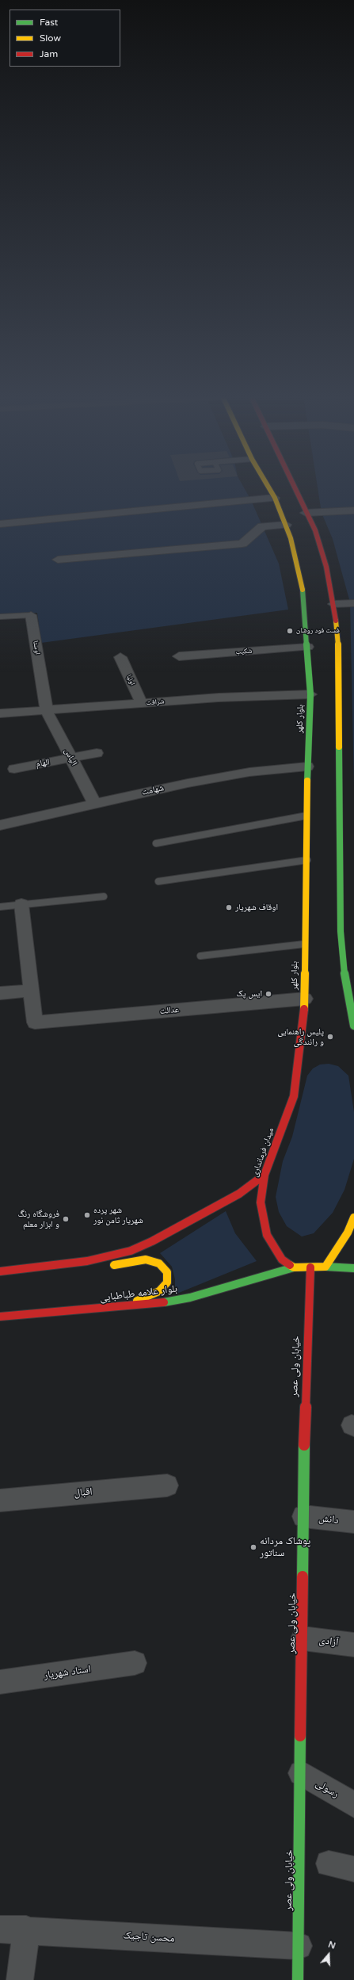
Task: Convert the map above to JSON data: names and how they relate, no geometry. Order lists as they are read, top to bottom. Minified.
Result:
{"streets":{"main road":["بلوار کلهر","میدان فرمانداری","بلوار علامه طباطبایی","خیابان ولی عصر"],"street":["اوستا","شکیب","اولیا","شرافت","الیاس","الهام","شهامت","عدالت","اقبال","دانش","آزادی","استاد شهریار","رسولی","محسن تاجیک"]},"crossings":[["اوستا","شرافت"],["اوستا","الیاس"],["شکیب","بلوار کلهر"],["اولیا","شرافت"],["شرافت","بلوار کلهر"],["شرافت","الیاس"],["بلوار کلهر","شهامت"],["بلوار کلهر","عدالت"],["بلوار کلهر","میدان فرمانداری"],["الیاس","الهام"],["الیاس","شهامت"],["میدان فرمانداری","بلوار علامه طباطبایی"],["خیابان ولی عصر","دانش"],["خیابان ولی عصر","آزادی"],["خیابان ولی عصر","رسولی"],["خیابان ولی عصر","محسن تاجیک"]],"places":["فست فود روشان","اوقاف شهریار","ایس پک","پلیس راهنمایی و رانندگی","شهر پرده شهریار ثامن نور","فروشگاه رنگ و ابزار معلم","پوشاک مردانه سناتور"],"legend":["Fast","Slow","Jam"],"north":"top"}
